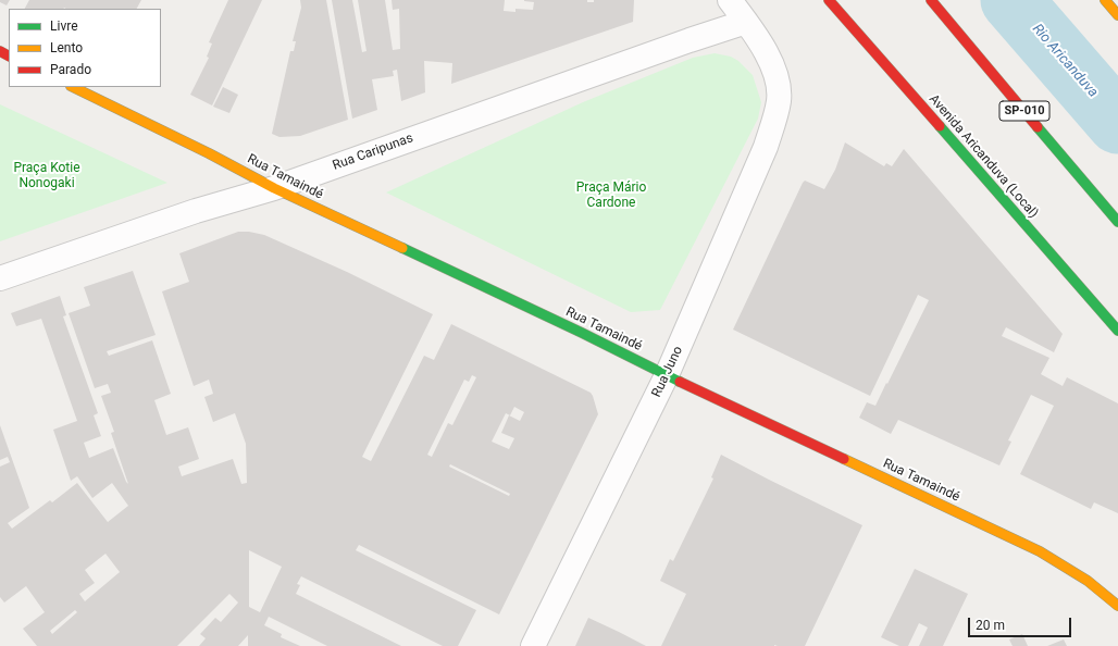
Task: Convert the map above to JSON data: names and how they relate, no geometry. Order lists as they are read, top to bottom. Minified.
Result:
{"streets":{"main road":["SP-010","Avenida Aricanduva (Local)","Rua Tamaindé"],"street":["Rua Caripunas","Rua Juno"]},"crossings":[["Rua Caripunas","Rua Tamaindé"],["Rua Caripunas","Rua Juno"],["Rua Tamaindé","Rua Juno"]],"water":["Rio Aricanduva"],"parks":["Praça Kotie Nonogaki","Praça Mário Cardone"],"legend":["Livre","Lento","Parado"],"scale_bar":"20 m"}
